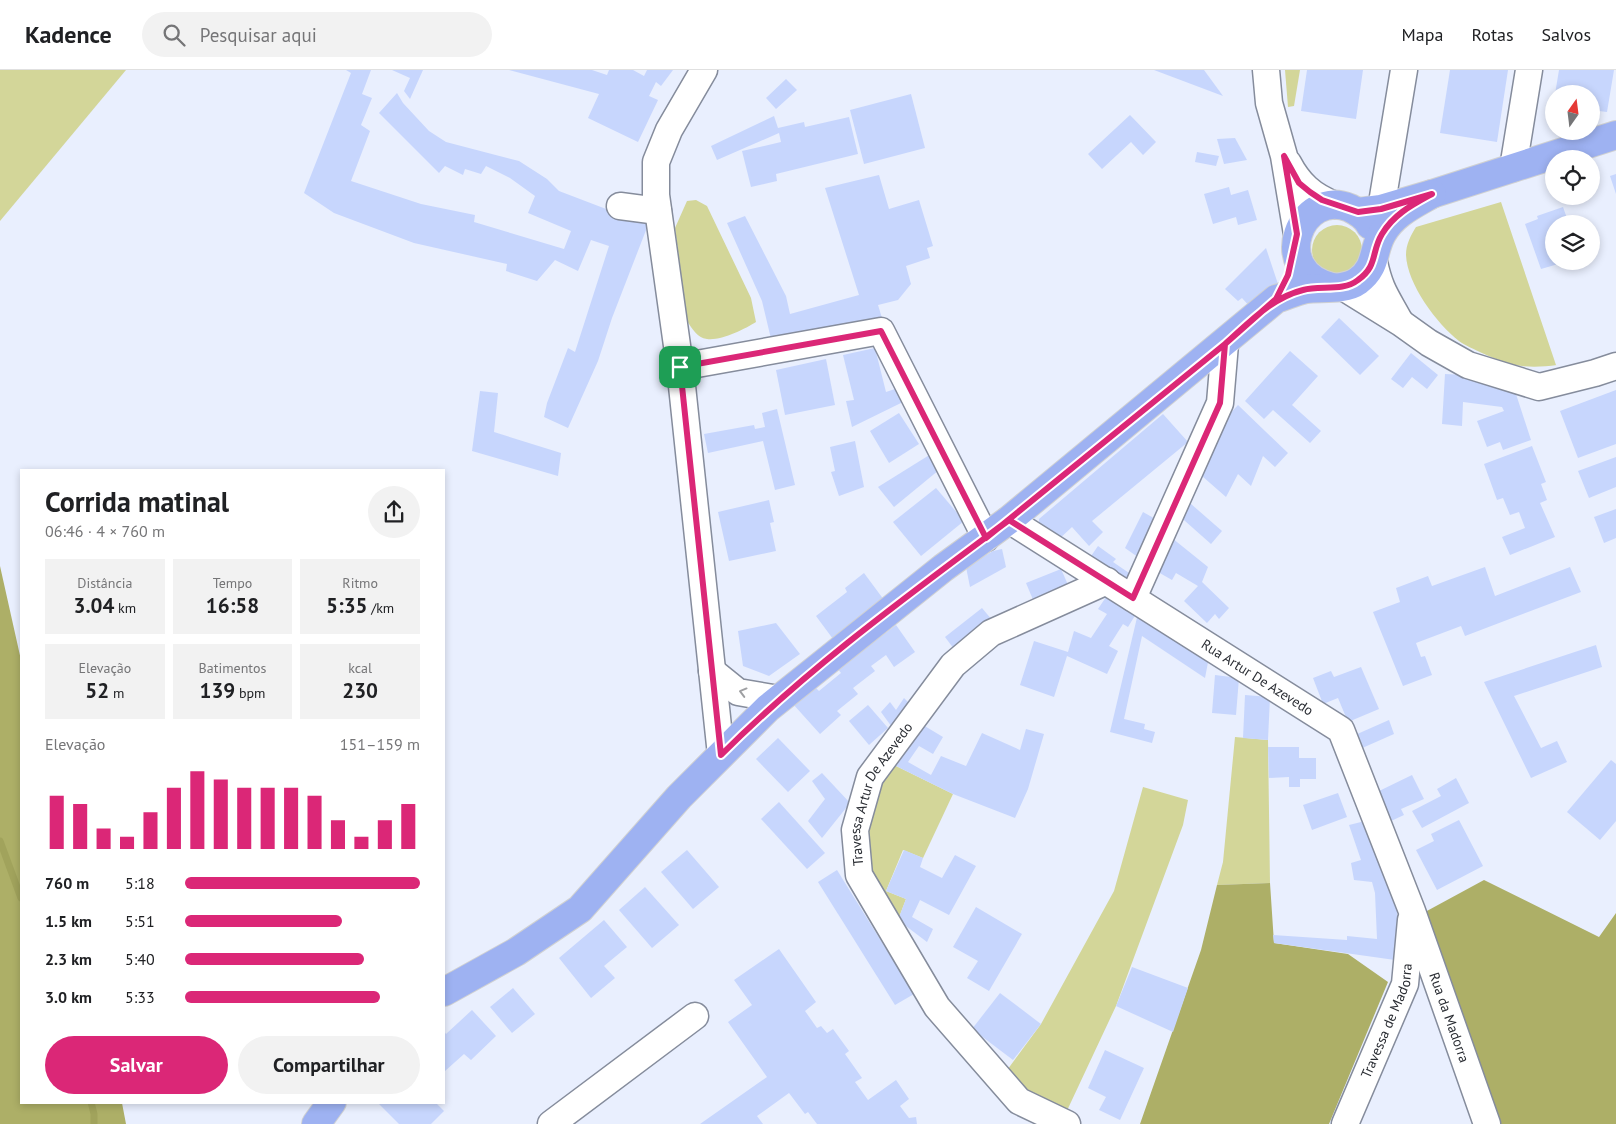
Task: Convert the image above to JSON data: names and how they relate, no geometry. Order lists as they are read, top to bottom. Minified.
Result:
{"streets":{"street":["Rua Artur De Azevedo","Travessa Artur De Azevedo","Rua da Madorra","Travessa de Madorra"]},"crossings":[["Rua Artur De Azevedo","Travessa Artur De Azevedo"],["Rua Artur De Azevedo","Rua da Madorra"],["Rua Artur De Azevedo","Travessa de Madorra"],["Rua da Madorra","Travessa de Madorra"]],"north":"top","page":{"header":"Kadence","search":"Pesquisar aqui","nav":["Mapa","Rotas","Salvos"],"heading":["Corrida matinal","06:46 · 4 × 760 m"],"stats":[["Distância","3.04 km"],["Tempo","16:58"],["Ritmo","5:35 /km"],["Elevação","52 m"],["Batimentos","139 bpm"],["kcal","230"]],"chart":["Elevação","151–159 m"],"list":[{"name":"760 m","note":"5:18"},{"name":"1.5 km","note":"5:51"},{"name":"2.3 km","note":"5:40"},{"name":"3.0 km","note":"5:33"}],"buttons":["Salvar","Compartilhar"]}}
